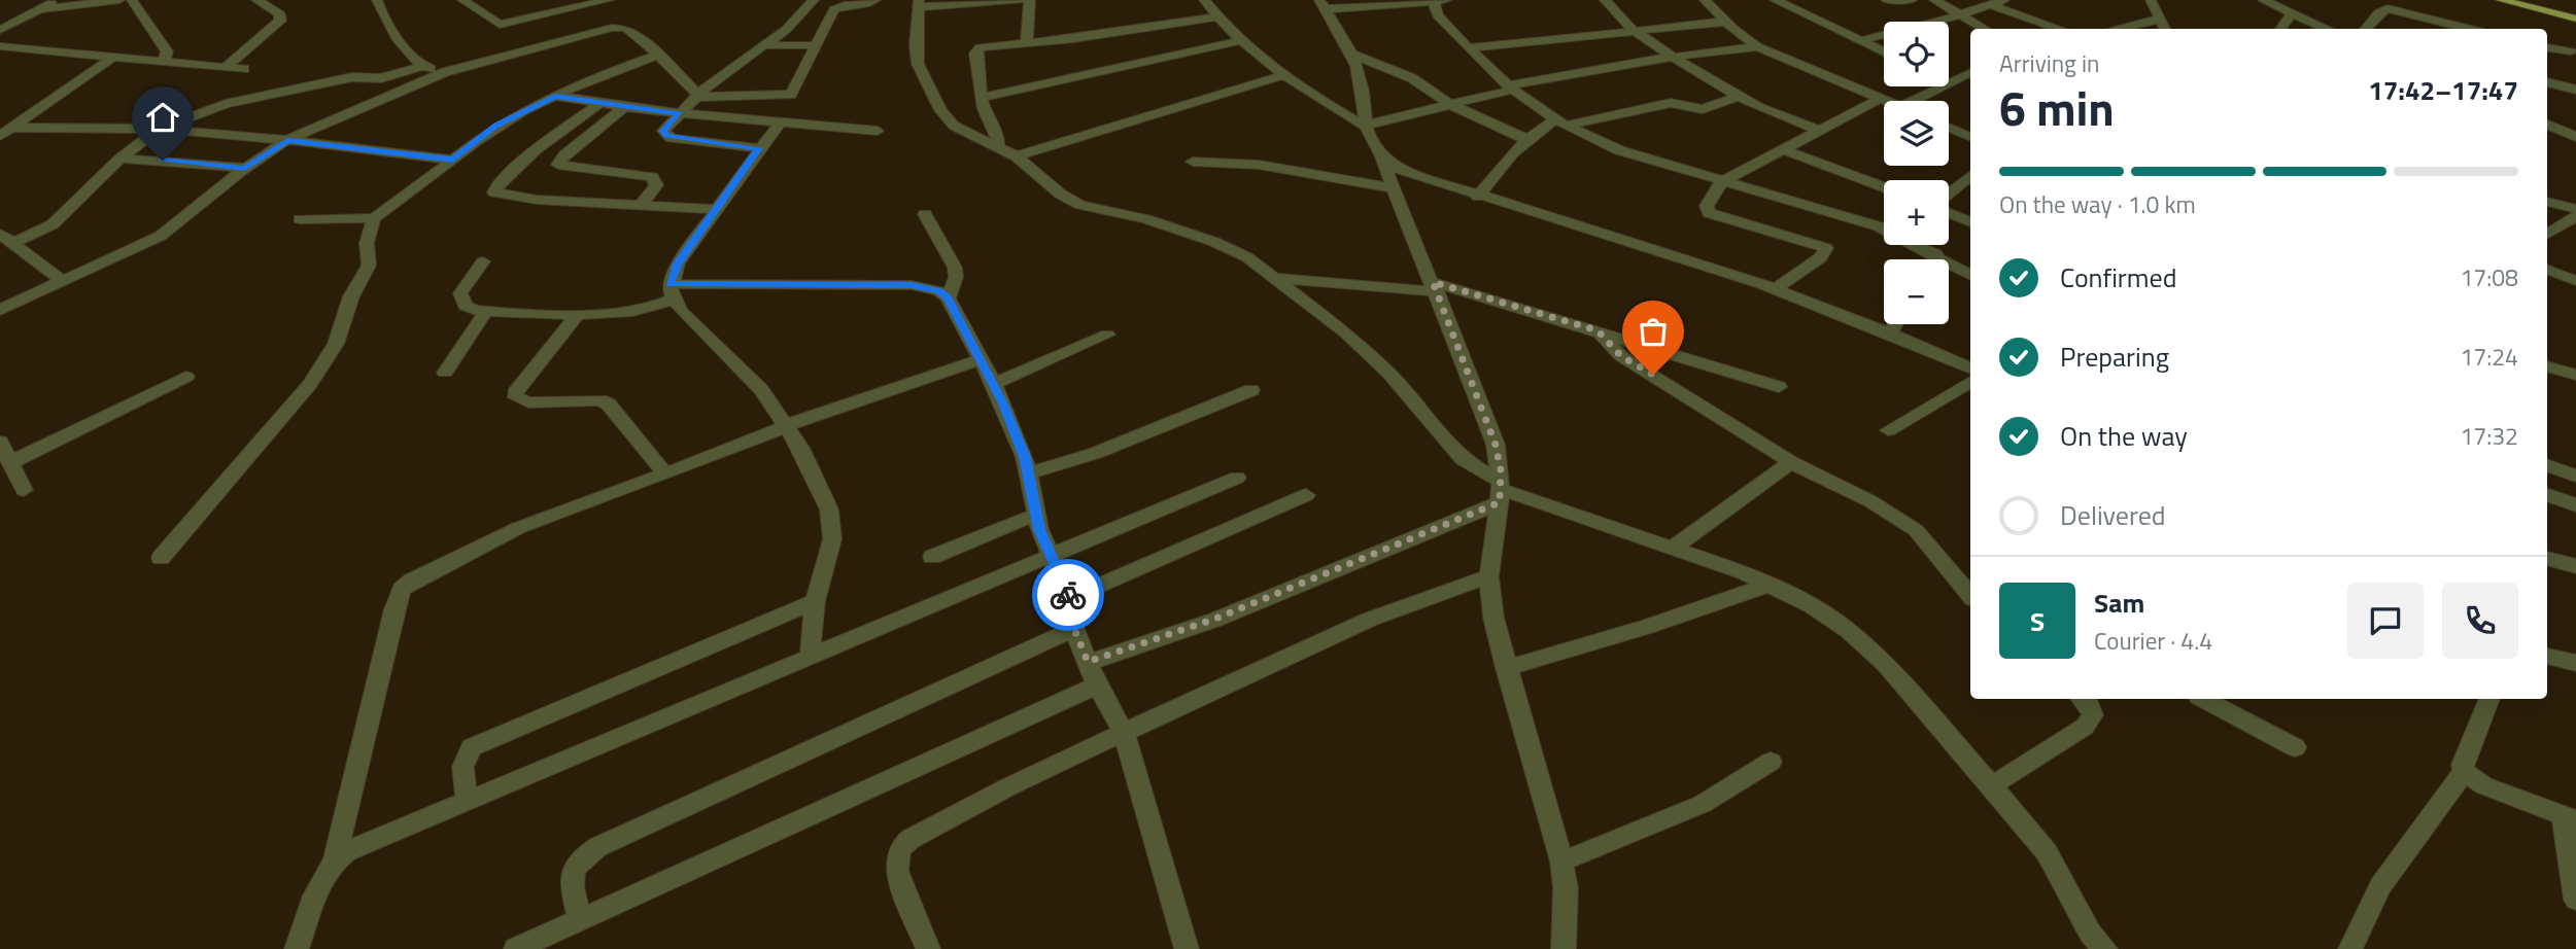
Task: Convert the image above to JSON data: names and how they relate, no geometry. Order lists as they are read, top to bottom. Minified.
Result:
{"page":{"map_buttons":["+","−"],"heading":["6 min","Arriving in","17:42–17:47"],"panel":["Sam","Courier · 4.4"],"bar":"On the way · 1.0 km","list":[["Confirmed","17:08"],["Preparing","17:24"],["On the way","17:32"],"Delivered"],"round":"S"}}
